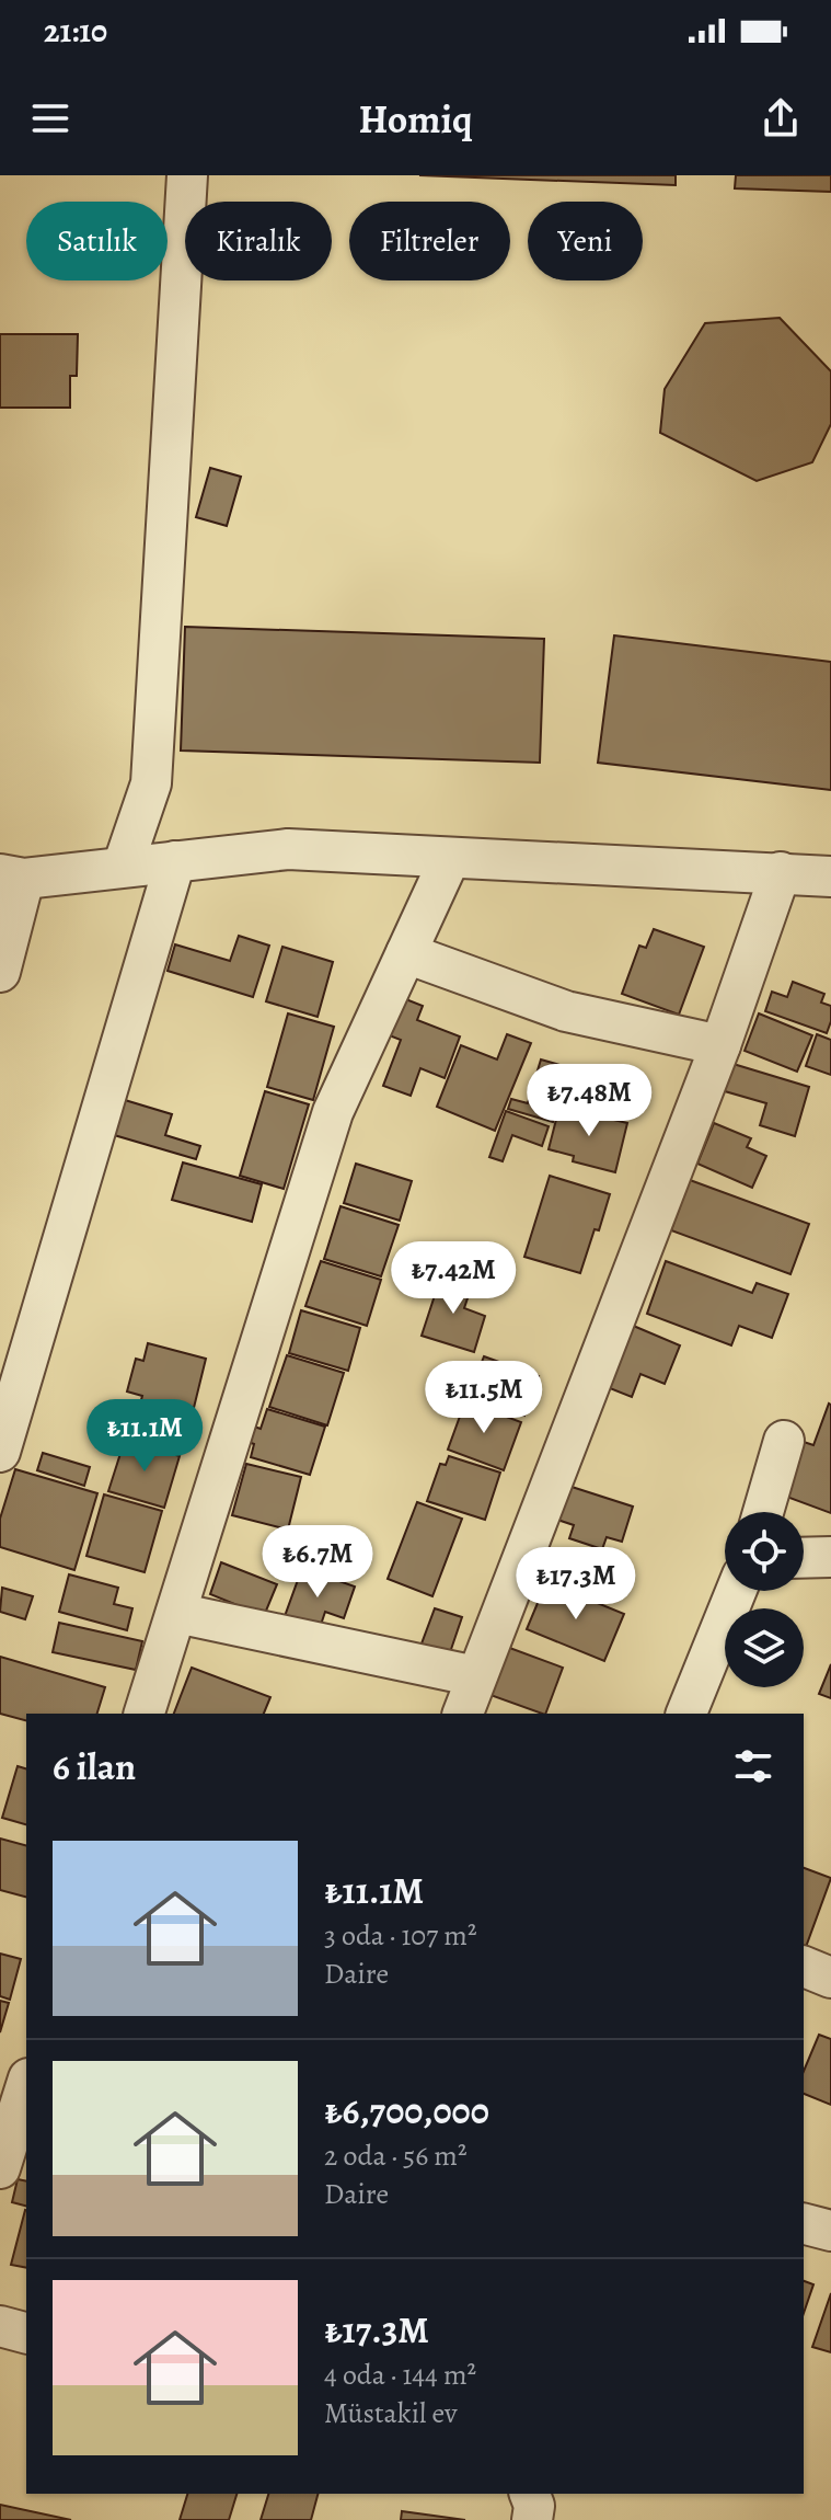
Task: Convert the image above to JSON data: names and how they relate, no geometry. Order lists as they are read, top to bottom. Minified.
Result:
{"page":{"status":"21:10","header":"Homiq","chip":["Satılık","Kiralık","Filtreler","Yeni"],"price":["₺7.48M","₺7.42M","₺11.5M","₺11.1M","₺6.7M","₺17.3M"],"heading":"6 ilan","list":[{"name":"₺11.1M","note":"3 oda · 107 m² · Daire"},{"name":"₺6,700,000","note":"2 oda · 56 m² · Daire"},{"name":"₺17.3M","note":"4 oda · 144 m² · Müstakil ev"}]}}
